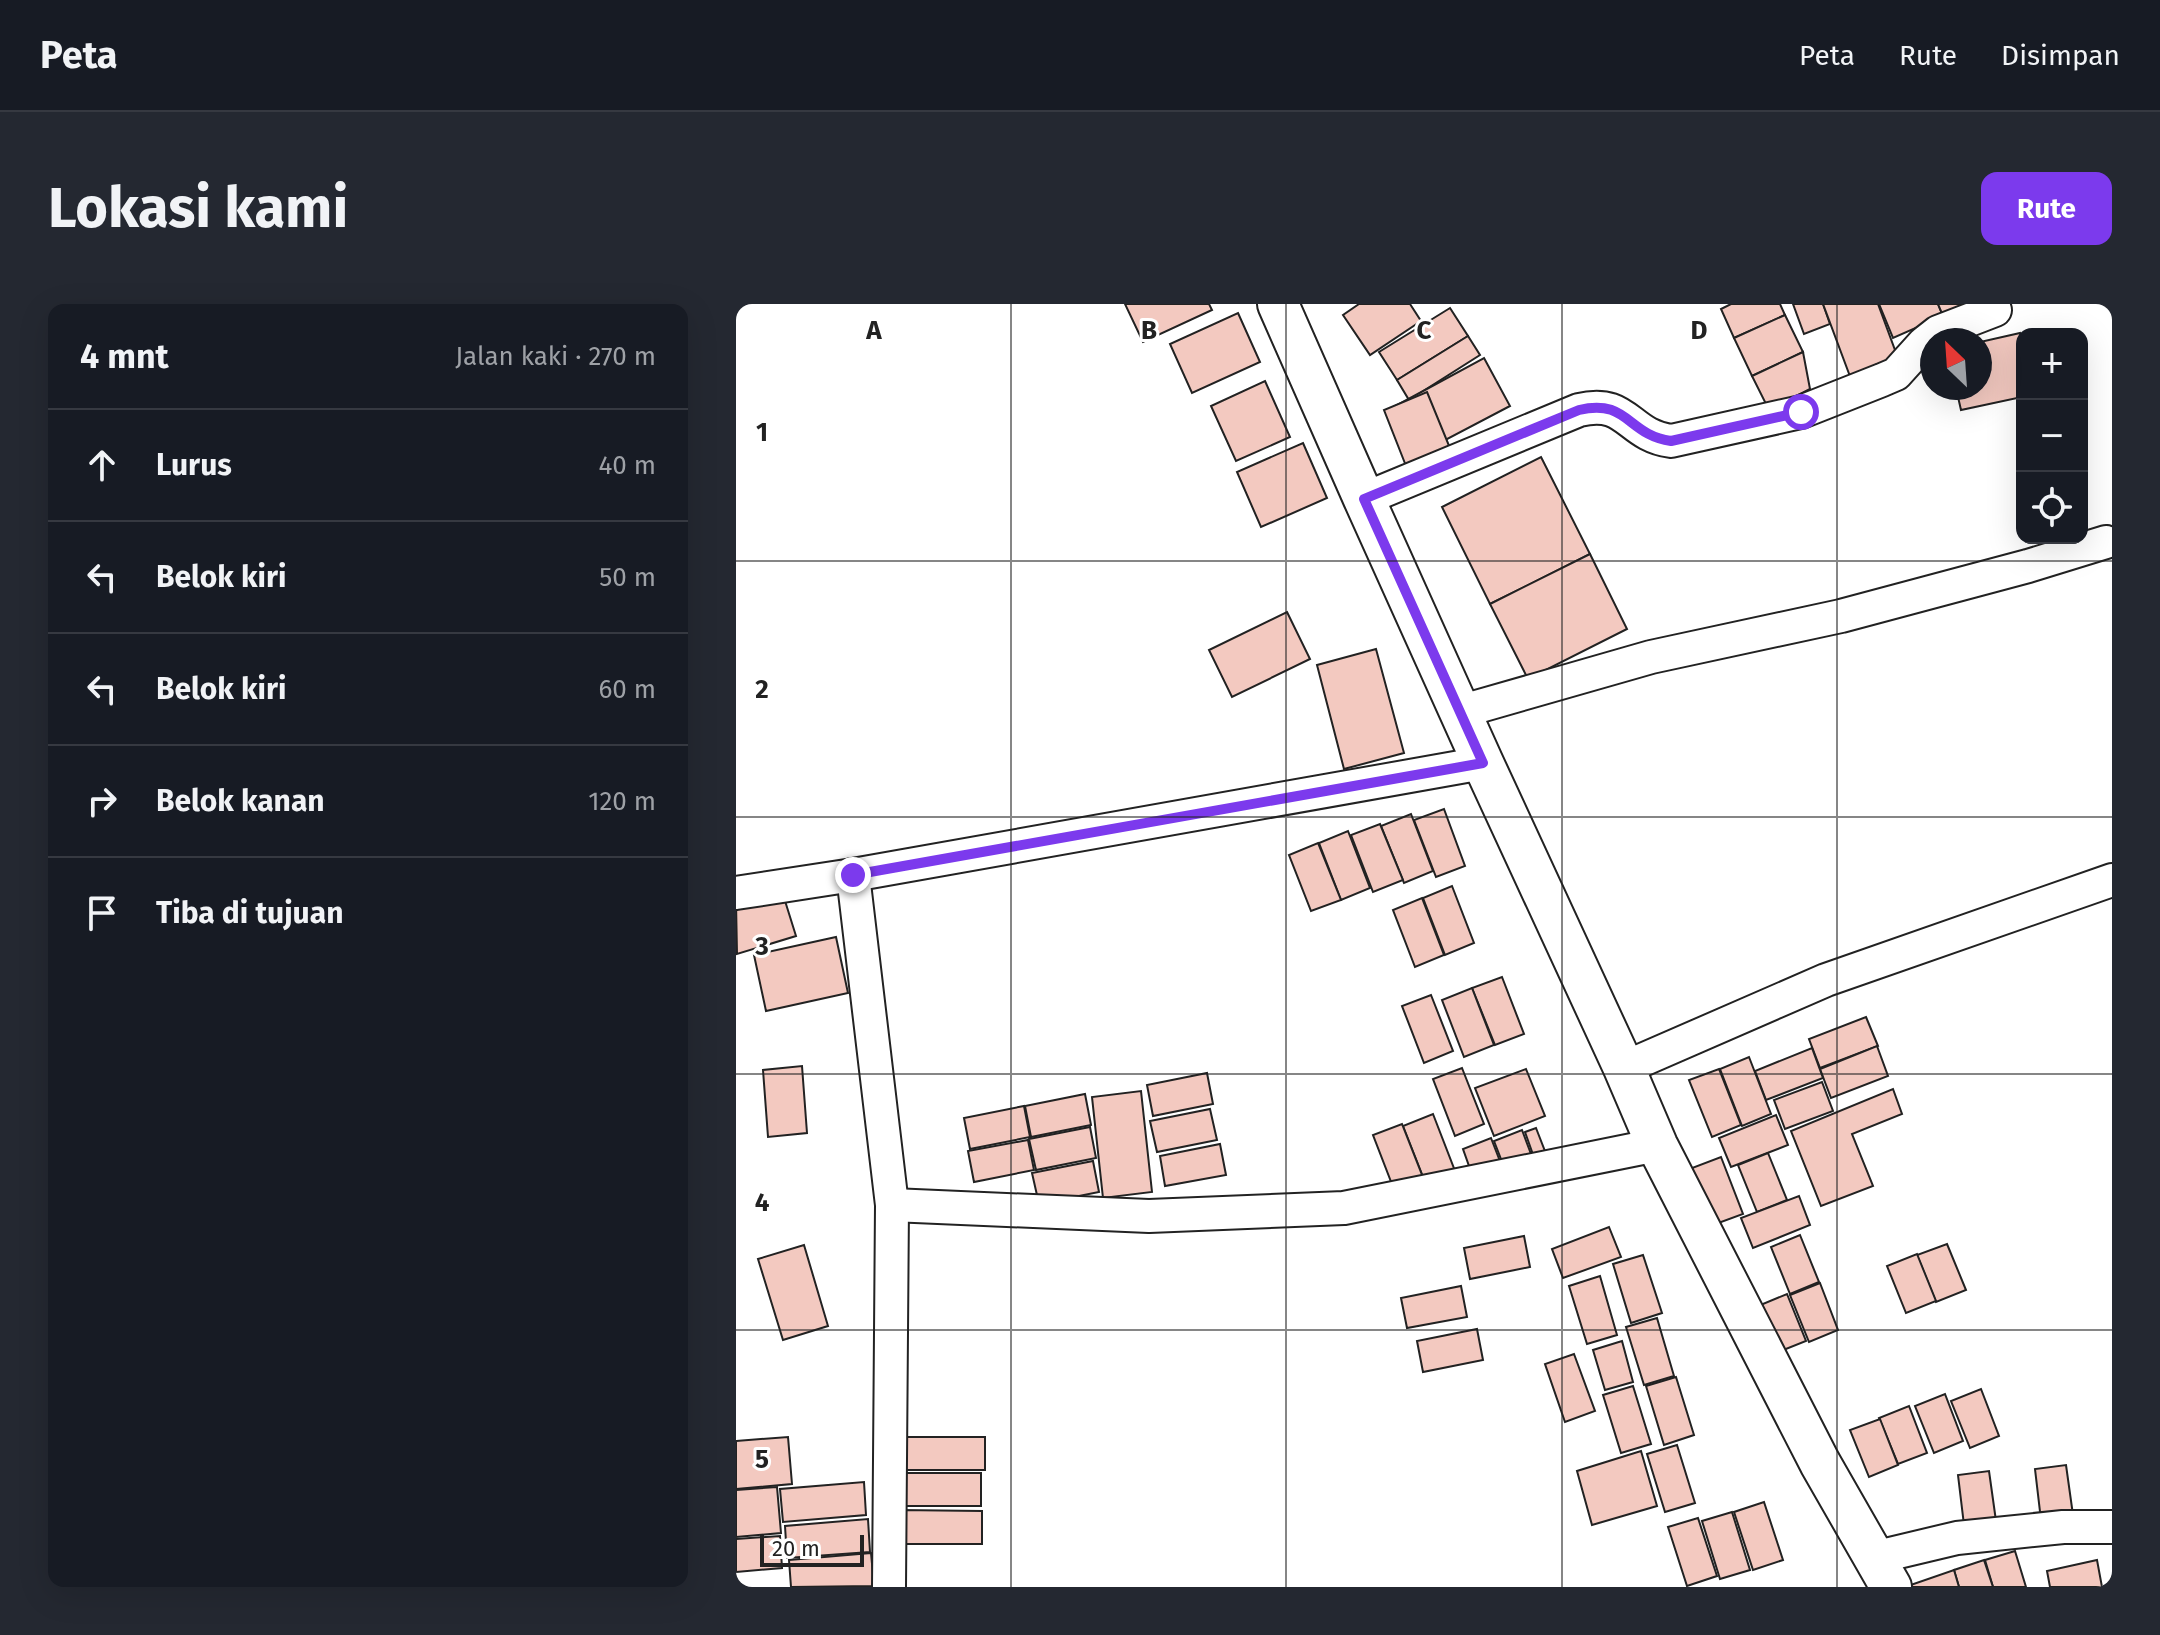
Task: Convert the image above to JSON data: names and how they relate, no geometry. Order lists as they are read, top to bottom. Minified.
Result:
{"scale_bar":"20 m","north":"top left","page":{"header":"Peta","nav":["Peta","Rute","Disimpan"],"buttons":"Rute","title":"Lokasi kami","heading":["4 mnt","Jalan kaki · 270 m"],"map_buttons":["+","−"],"list":[["Lurus","40 m"],["Belok kiri","50 m"],["Belok kiri","60 m"],["Belok kanan","120 m"],"Tiba di tujuan"],"scale":"20 m"},"grid":{"columns":["A","B","C","D"],"rows":["1","2","3","4","5"]}}
